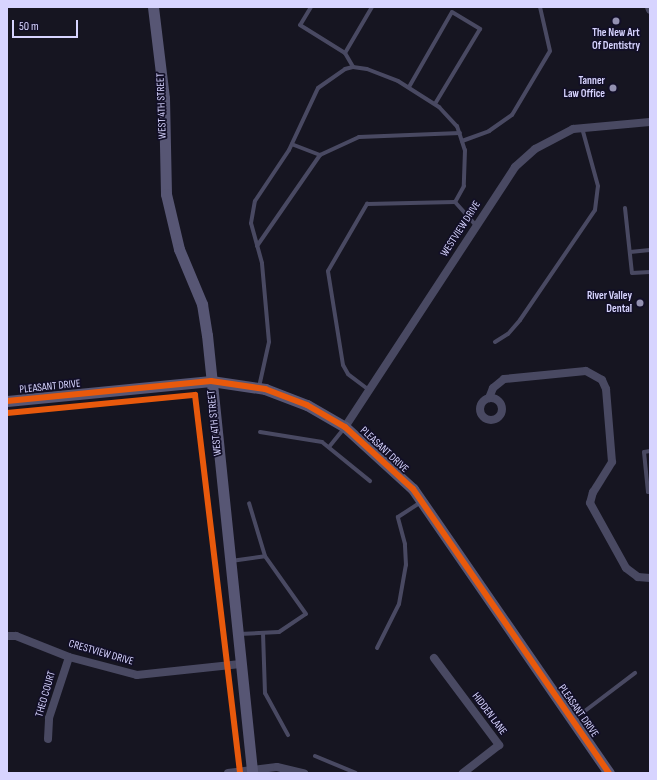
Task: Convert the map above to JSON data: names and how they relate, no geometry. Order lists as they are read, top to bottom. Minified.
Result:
{"streets":{"street":["WEST 4TH STREET","WESTVIEW DRIVE","PLEASANT DRIVE","CRESTVIEW DRIVE","THEO COURT","HIDDEN LANE"]},"crossings":[["WEST 4TH STREET","PLEASANT DRIVE"],["WEST 4TH STREET","CRESTVIEW DRIVE"],["WESTVIEW DRIVE","PLEASANT DRIVE"],["CRESTVIEW DRIVE","THEO COURT"]],"places":["The New Art Of Dentistry","Tanner Law Office","River Valley Dental"],"scale_bar":"50 m"}
